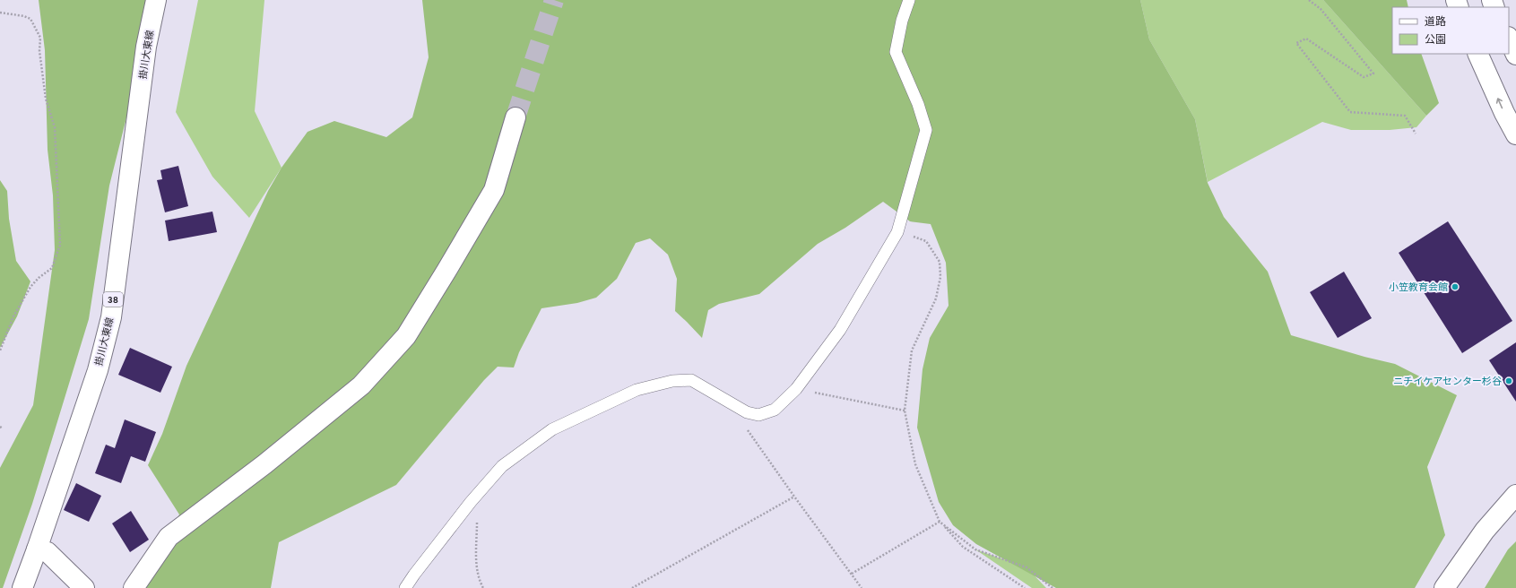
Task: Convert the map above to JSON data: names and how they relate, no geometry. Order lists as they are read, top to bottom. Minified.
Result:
{"streets":{"street":["掛川大東線","38"]},"places":["小笠教育会館","ニチイケアセンター杉谷"],"legend":["道路","公園"]}
